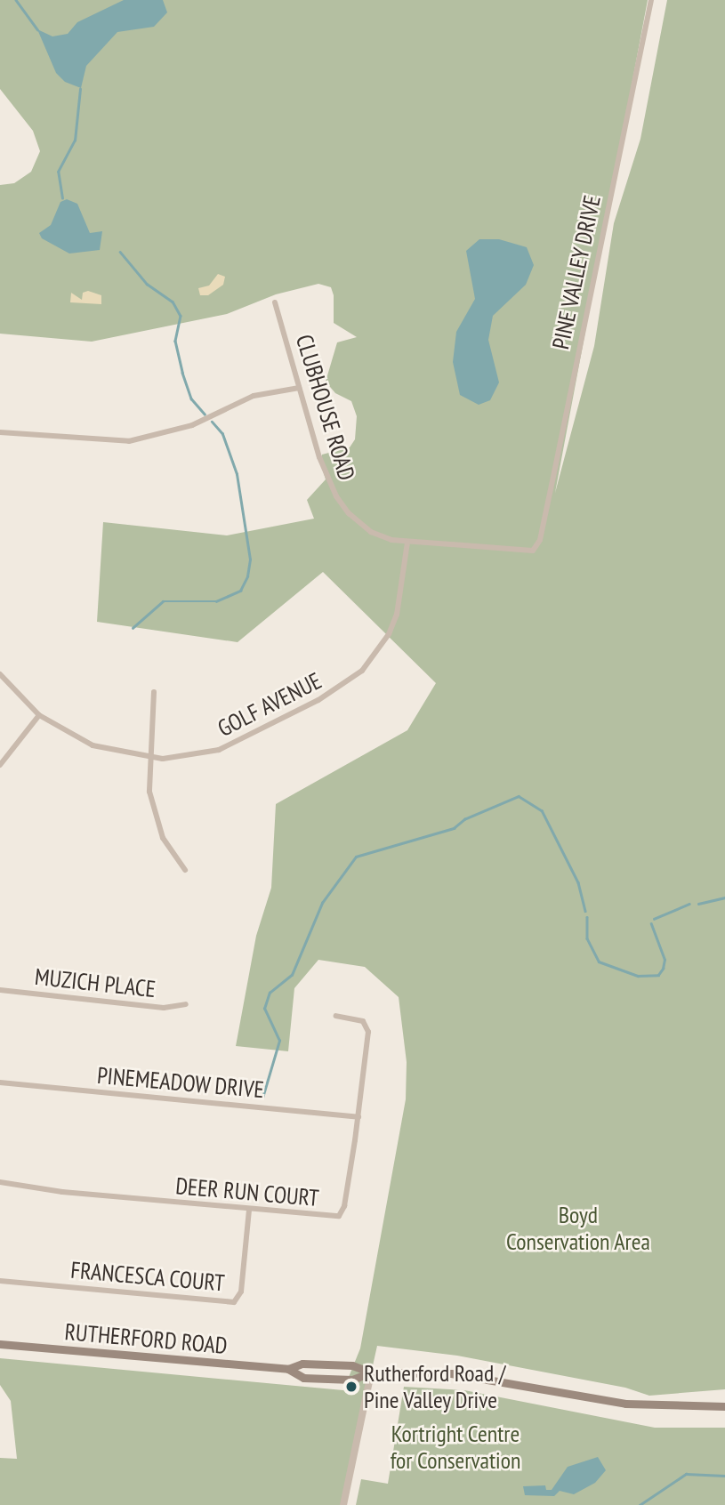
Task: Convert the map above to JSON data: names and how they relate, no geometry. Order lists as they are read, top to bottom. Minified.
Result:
{"streets":{"main road":["RUTHERFORD ROAD"],"street":["PINE VALLEY DRIVE","CLUBHOUSE ROAD","GOLF AVENUE","MUZICH PLACE","PINEMEADOW DRIVE","DEER RUN COURT","FRANCESCA COURT"]},"crossings":[["PINE VALLEY DRIVE","CLUBHOUSE ROAD"],["CLUBHOUSE ROAD","GOLF AVENUE"],["PINEMEADOW DRIVE","DEER RUN COURT"],["DEER RUN COURT","FRANCESCA COURT"]],"parks":["Boyd Conservation Area","Kortright Centre for Conservation"],"places":["Rutherford Road / Pine Valley Drive"]}
